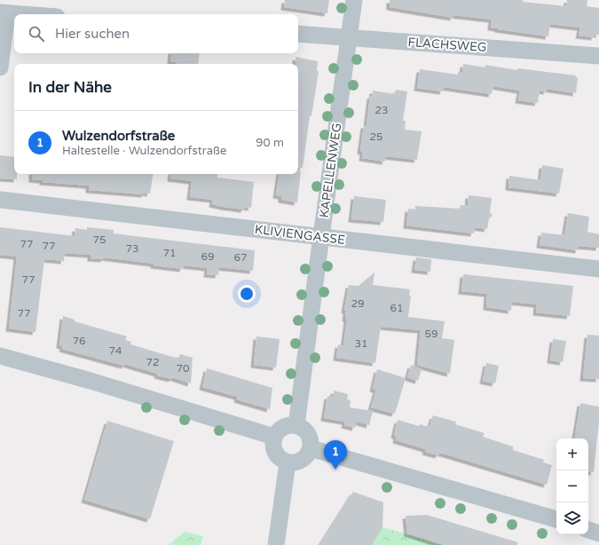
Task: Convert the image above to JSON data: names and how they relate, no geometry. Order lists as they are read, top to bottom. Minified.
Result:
{"streets":{"street":["FLACHSWEG","KAPELLENWEG","KLIVIENGASSE"]},"crossings":[["FLACHSWEG","KAPELLENWEG"],["KAPELLENWEG","KLIVIENGASSE"]],"house_numbers":["23","25","75","77","77","73","71","69","67","77","29","61","77","59","76","31","74","72","70"],"page":{"search":"Hier suchen","heading":"In der Nähe","list":[{"mark":"1","name":"Wulzendorfstraße","note":"Haltestelle · Wulzendorfstraße","value":"90 m"}],"map_buttons":["+","−"],"pins":"1"}}
